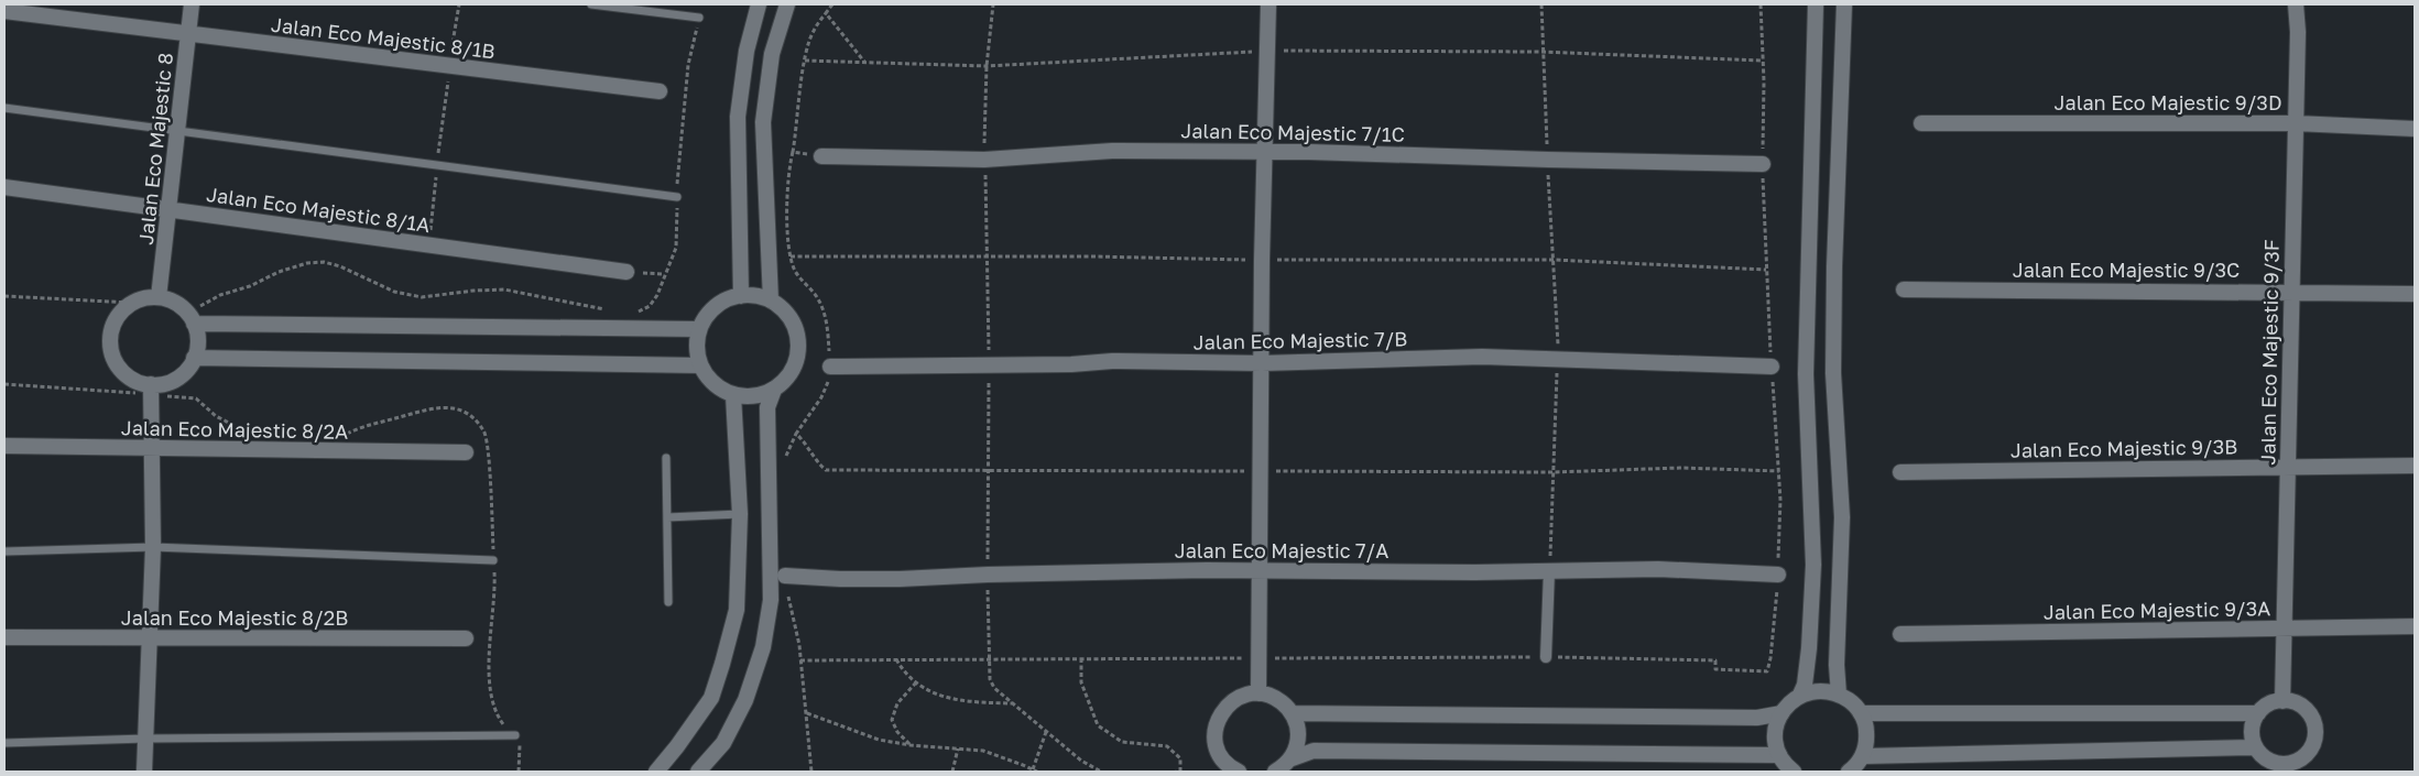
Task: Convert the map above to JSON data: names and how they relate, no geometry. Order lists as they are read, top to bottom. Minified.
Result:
{"streets":{"street":["Jalan Eco Majestic 8/1B","Jalan Eco Majestic 9/3D","Jalan Eco Majestic 7/1C","Jalan Eco Majestic 8","Jalan Eco Majestic 8/1A","Jalan Eco Majestic 9/3C","Jalan Eco Majestic 7/B","Jalan Eco Majestic 9/3F","Jalan Eco Majestic 8/2A","Jalan Eco Majestic 9/3B","Jalan Eco Majestic 7/A","Jalan Eco Majestic 9/3A","Jalan Eco Majestic 8/2B"]},"crossings":[["Jalan Eco Majestic 8/1B","Jalan Eco Majestic 8"],["Jalan Eco Majestic 9/3D","Jalan Eco Majestic 9/3F"],["Jalan Eco Majestic 8","Jalan Eco Majestic 8/1A"],["Jalan Eco Majestic 9/3C","Jalan Eco Majestic 9/3F"],["Jalan Eco Majestic 9/3F","Jalan Eco Majestic 9/3B"],["Jalan Eco Majestic 9/3F","Jalan Eco Majestic 9/3A"]]}
